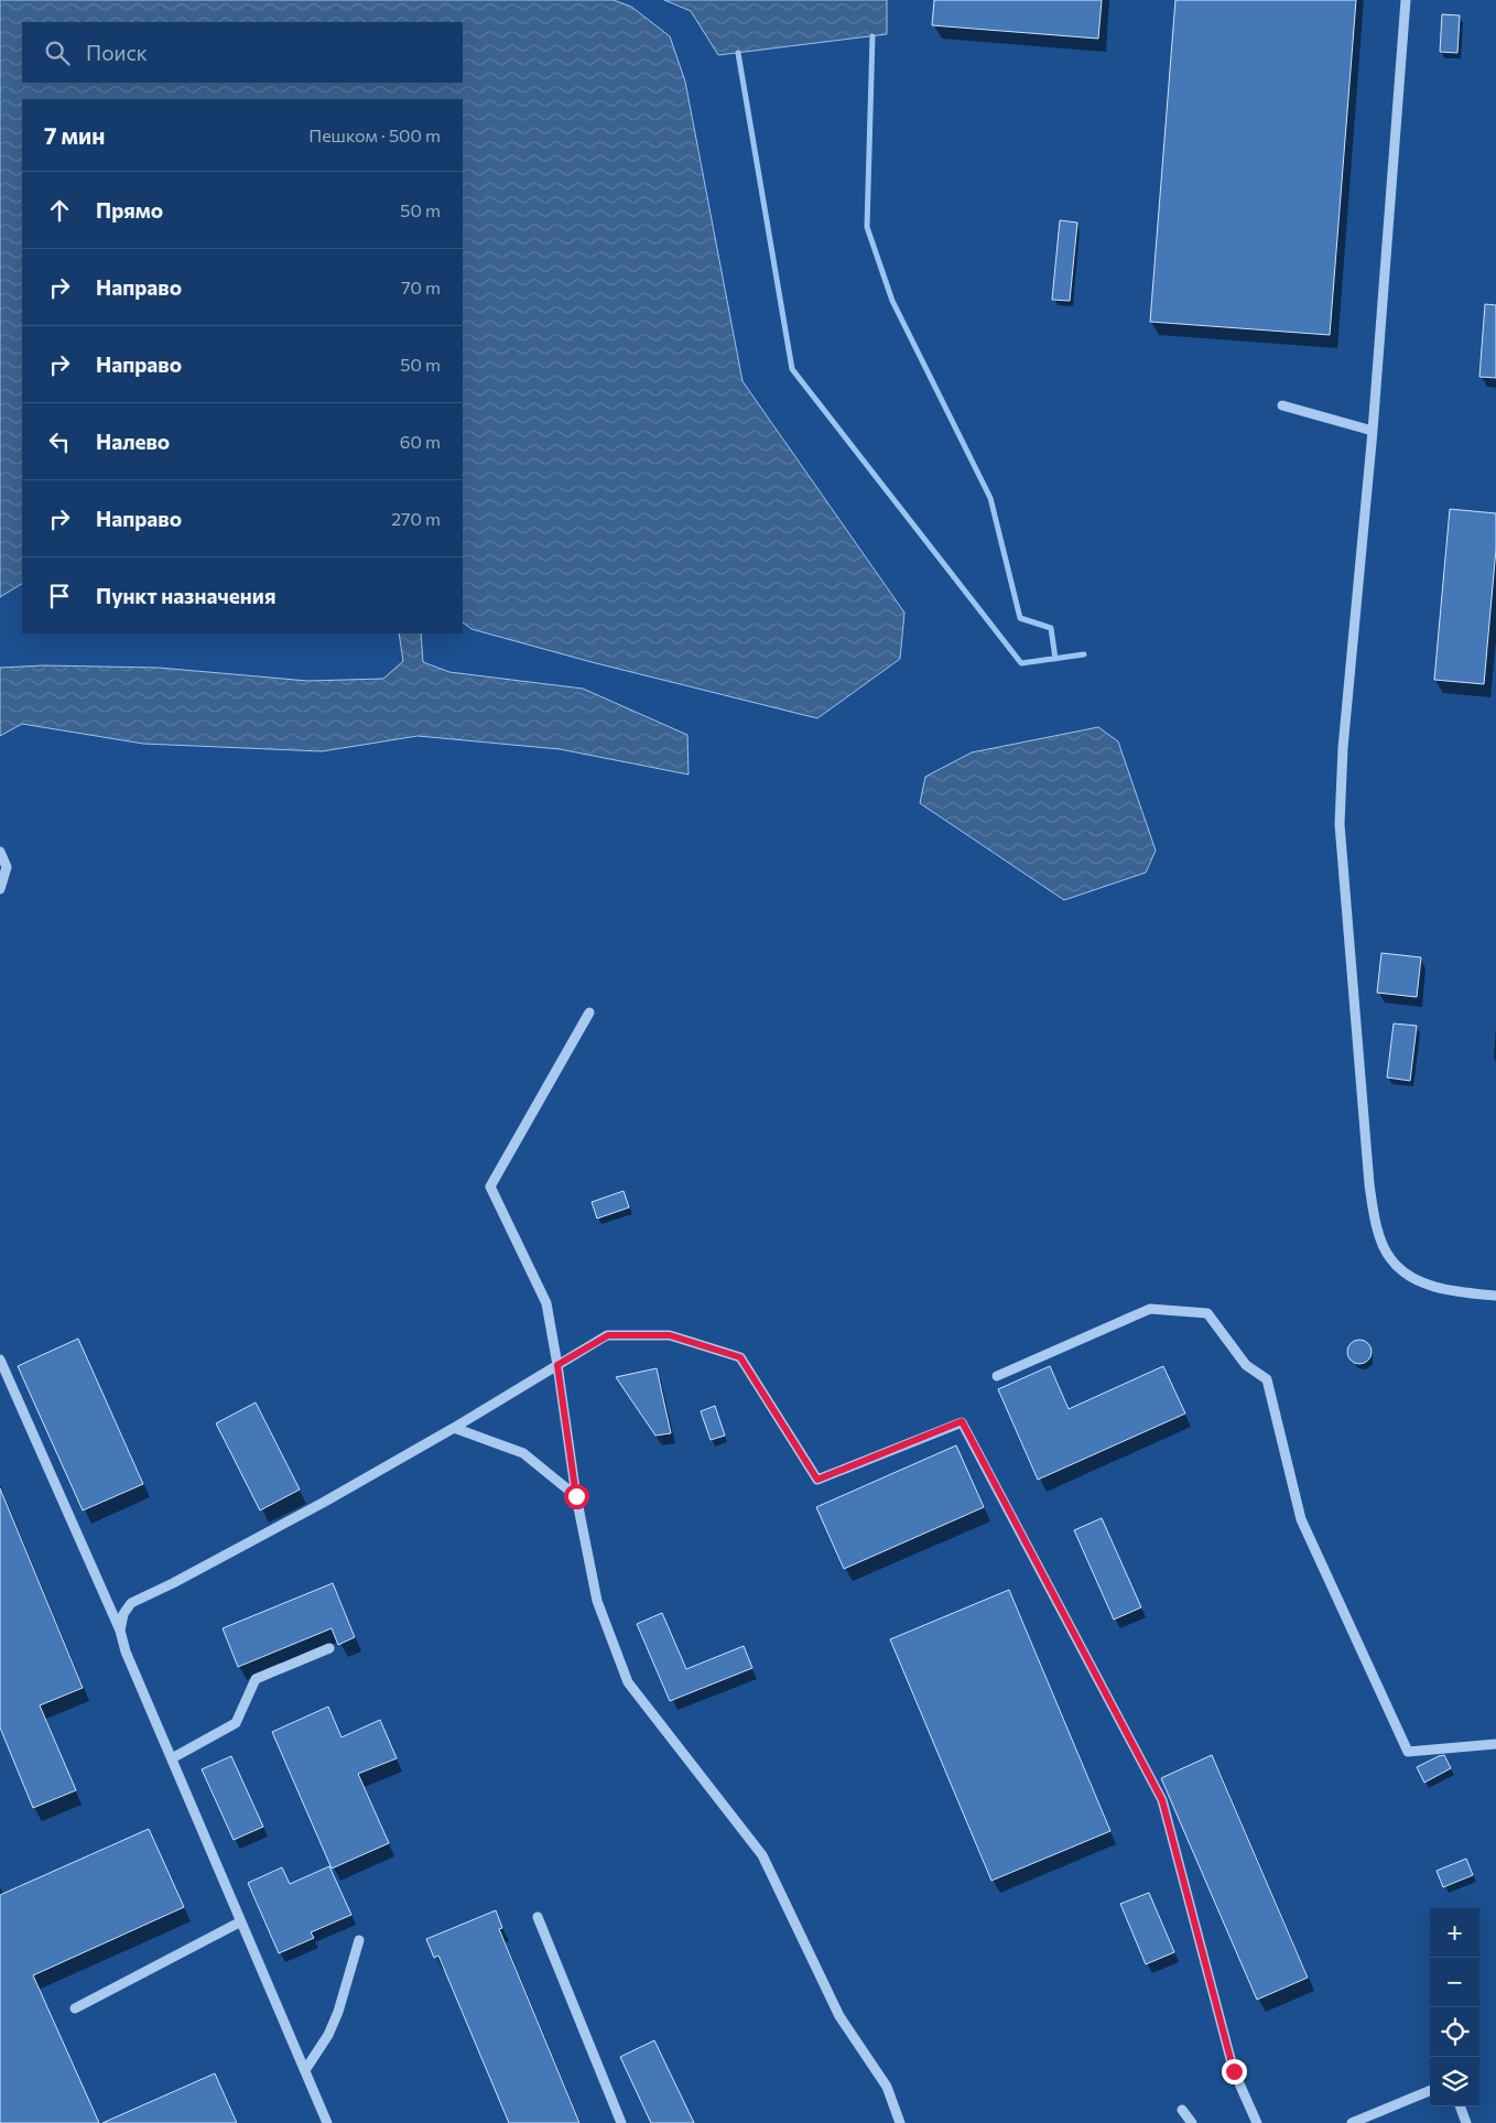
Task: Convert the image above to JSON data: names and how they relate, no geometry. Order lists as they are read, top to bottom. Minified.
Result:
{"page":{"search":"Поиск","heading":["7 мин","Пешком · 500 m"],"list":[["Прямо","50 m"],["Направо","70 m"],["Направо","50 m"],["Налево","60 m"],["Направо","270 m"],"Пункт назначения"],"map_buttons":["+","−"]}}
